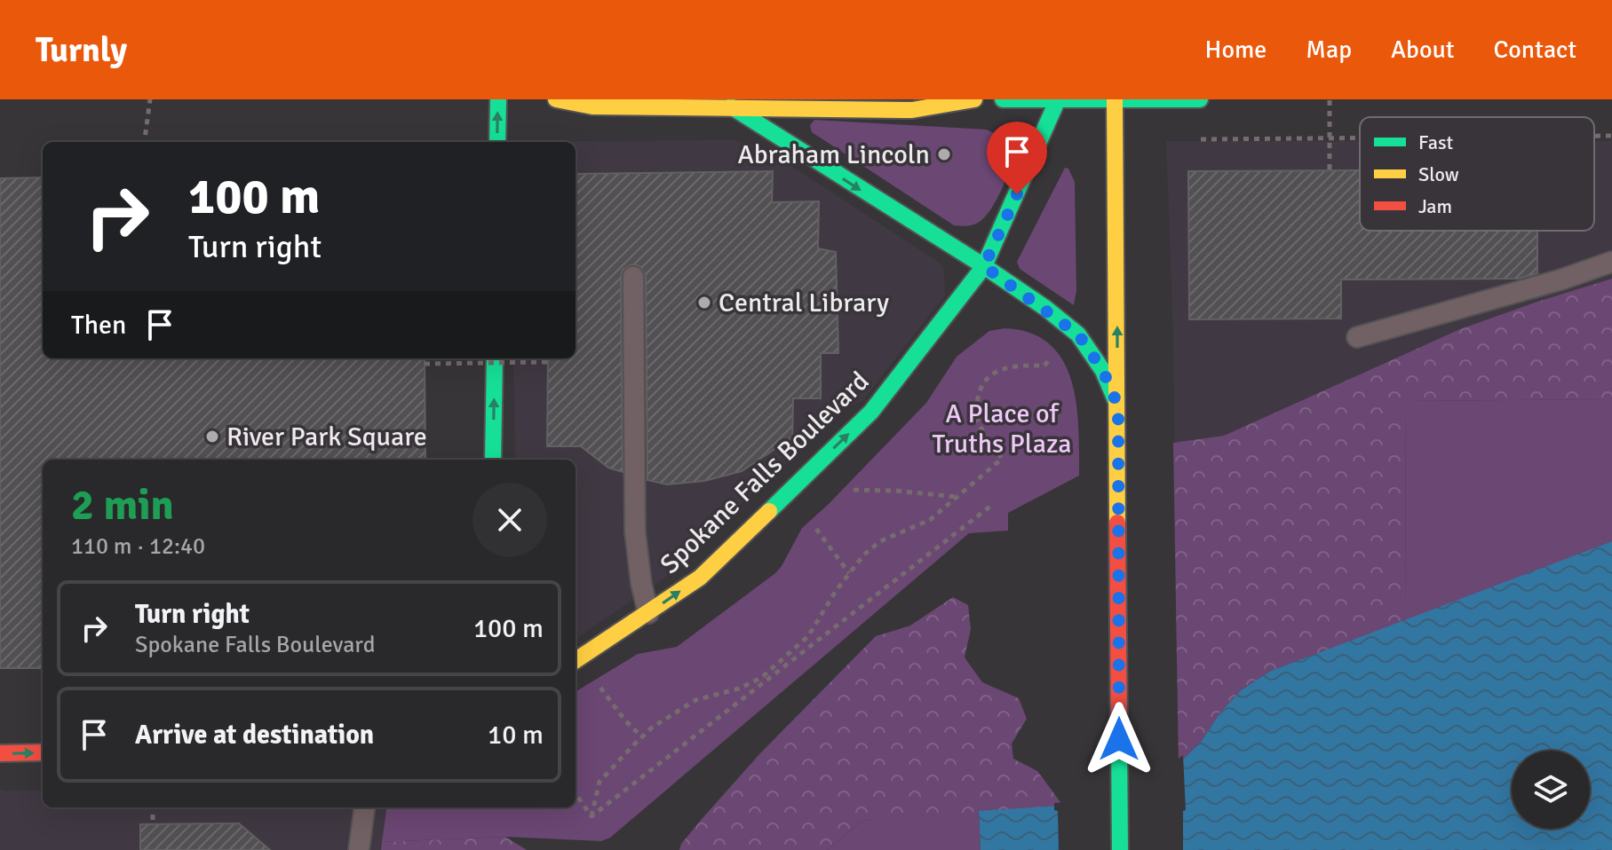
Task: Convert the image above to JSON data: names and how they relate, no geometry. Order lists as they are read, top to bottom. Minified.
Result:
{"streets":{"main road":["Spokane Falls Boulevard"]},"one_way":["Spokane Falls Boulevard"],"parks":["A Place of Truths Plaza"],"places":["Abraham Lincoln","Central Library","River Park Square"],"legend":["Fast","Slow","Jam"],"page":{"header":"Turnly","nav":["Home","Map","About","Contact"],"turn":["100 m","Turn right"],"then":"Then","heading":["2 min","110 m · 12:40"],"list":[{"name":"Turn right","note":"Spokane Falls Boulevard","value":"100 m"},{"name":"Arrive at destination","value":"10 m"}]}}
